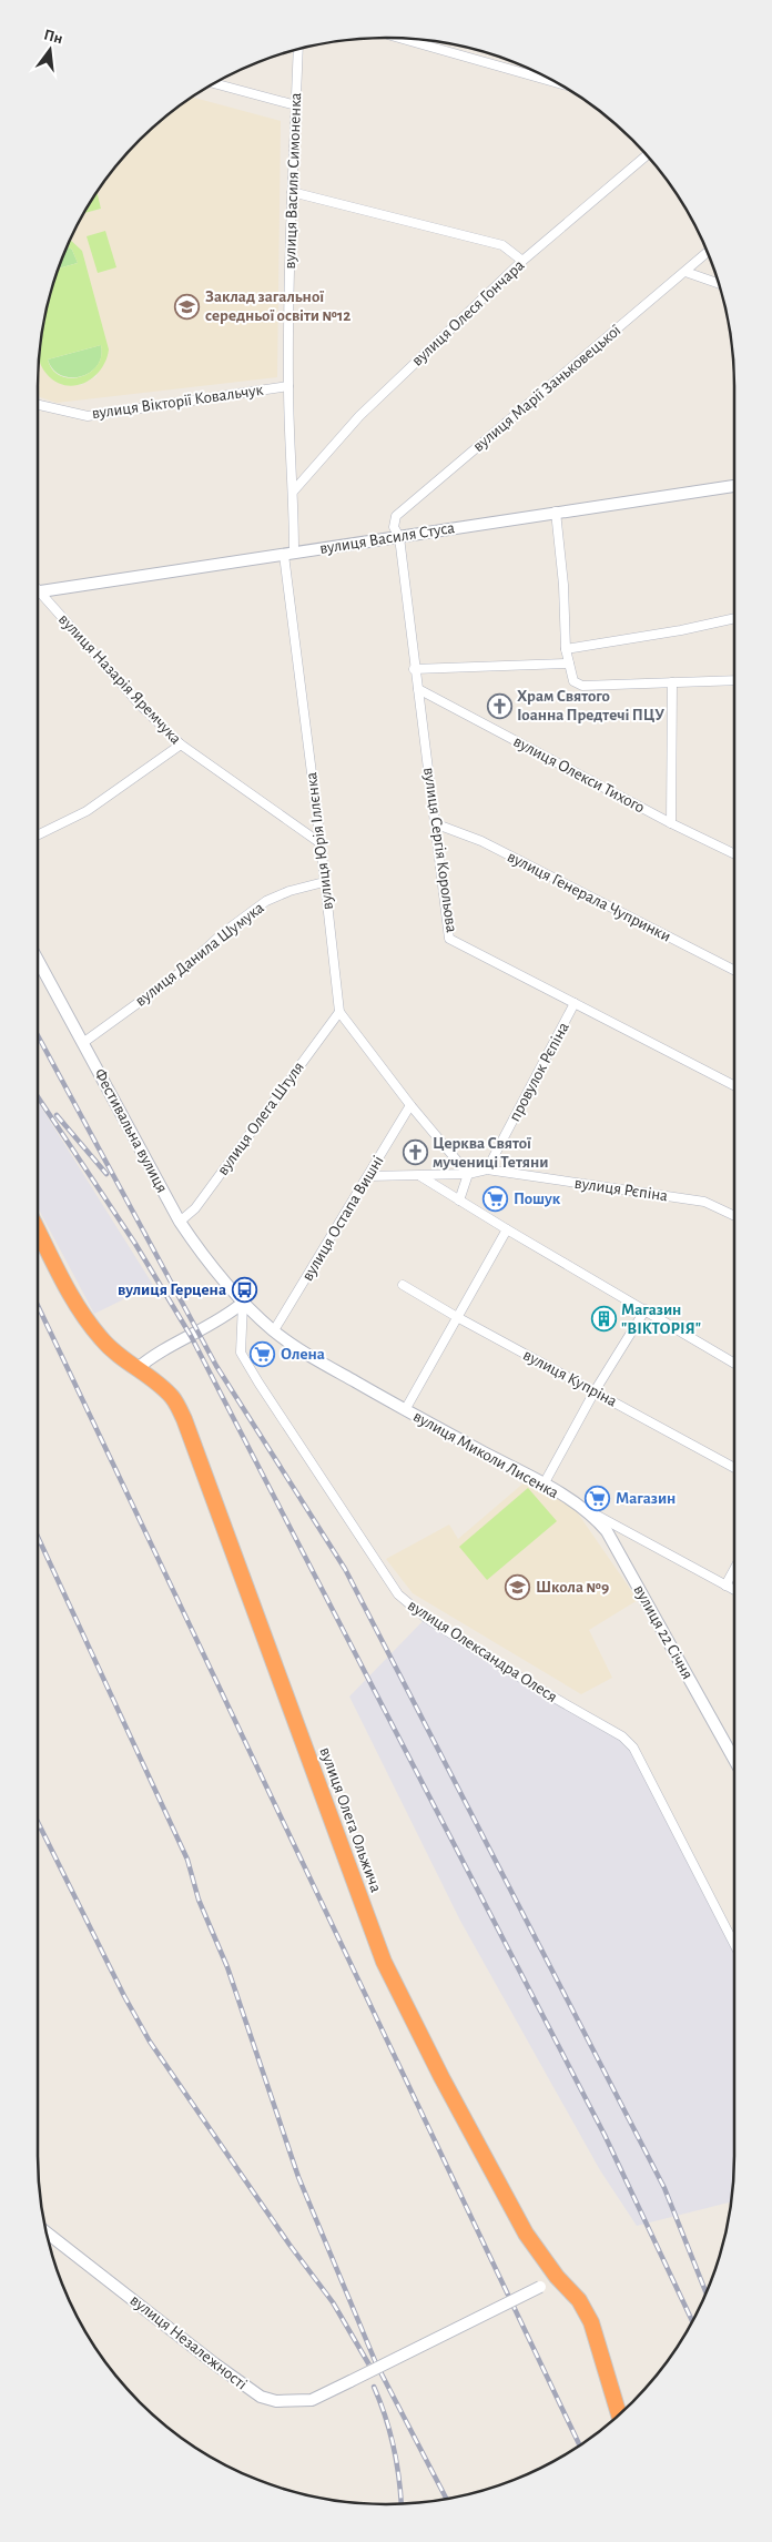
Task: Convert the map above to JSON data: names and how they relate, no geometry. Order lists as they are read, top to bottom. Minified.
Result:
{"streets":{"highway":["вулиця Олега Ольжича"],"street":["вулиця Василя Симоненка","вулиця Олеся Гончара","вулиця Марії Заньковецької","вулиця Вікторії Ковальчук","вулиця Василя Стуса","вулиця Назарія Яремчука","вулиця Олекси Тихого","вулиця Юрія Іллєнка","вулиця Сергія Корольова","вулиця Генерала Чупринки","вулиця Данила Шумука","провулок Рєпіна","вулиця Олега Штуля","Фестивальна вулиця","вулиця Рєпіна","вулиця Остапа Вишні","вулиця Купріна","вулиця Миколи Лисенка","вулиця 22 Січня","вулиця Олександра Олеся","вулиця Незалежності"]},"crossings":[["вулиця Василя Симоненка","вулиця Олеся Гончара"],["вулиця Василя Симоненка","вулиця Вікторії Ковальчук"],["вулиця Василя Симоненка","вулиця Василя Стуса"],["вулиця Василя Симоненка","вулиця Юрія Іллєнка"],["вулиця Марії Заньковецької","вулиця Василя Стуса"],["вулиця Марії Заньковецької","вулиця Сергія Корольова"],["вулиця Василя Стуса","вулиця Юрія Іллєнка"],["вулиця Василя Стуса","вулиця Сергія Корольова"],["вулиця Назарія Яремчука","вулиця Юрія Іллєнка"],["вулиця Олекси Тихого","вулиця Сергія Корольова"],["вулиця Юрія Іллєнка","вулиця Данила Шумука"],["вулиця Юрія Іллєнка","вулиця Олега Штуля"],["вулиця Сергія Корольова","вулиця Генерала Чупринки"],["вулиця Сергія Корольова","провулок Рєпіна"],["вулиця Данила Шумука","Фестивальна вулиця"],["провулок Рєпіна","вулиця Рєпіна"],["вулиця Олега Штуля","Фестивальна вулиця"],["Фестивальна вулиця","вулиця Миколи Лисенка"],["Фестивальна вулиця","вулиця Олександра Олеся"],["вулиця Рєпіна","вулиця Остапа Вишні"],["вулиця Остапа Вишні","вулиця Миколи Лисенка"],["вулиця Миколи Лисенка","вулиця 22 Січня"],["вулиця Миколи Лисенка","вулиця Олександра Олеся"],["вулиця Олега Ольжича","вулиця Незалежності"]],"places":{"school or university":["Заклад загальної середньої освіти №12","Школа №9"],"church":["Храм Святого Іоанна Предтечі ПЦУ","Церква Святої мучениці Тетяни"],"supermarket":["Пошук","Олена","Магазин"],"bus stop":["вулиця Герцена"],"building":["Магазин \"ВІКТОРІЯ\""]},"north":"top"}
